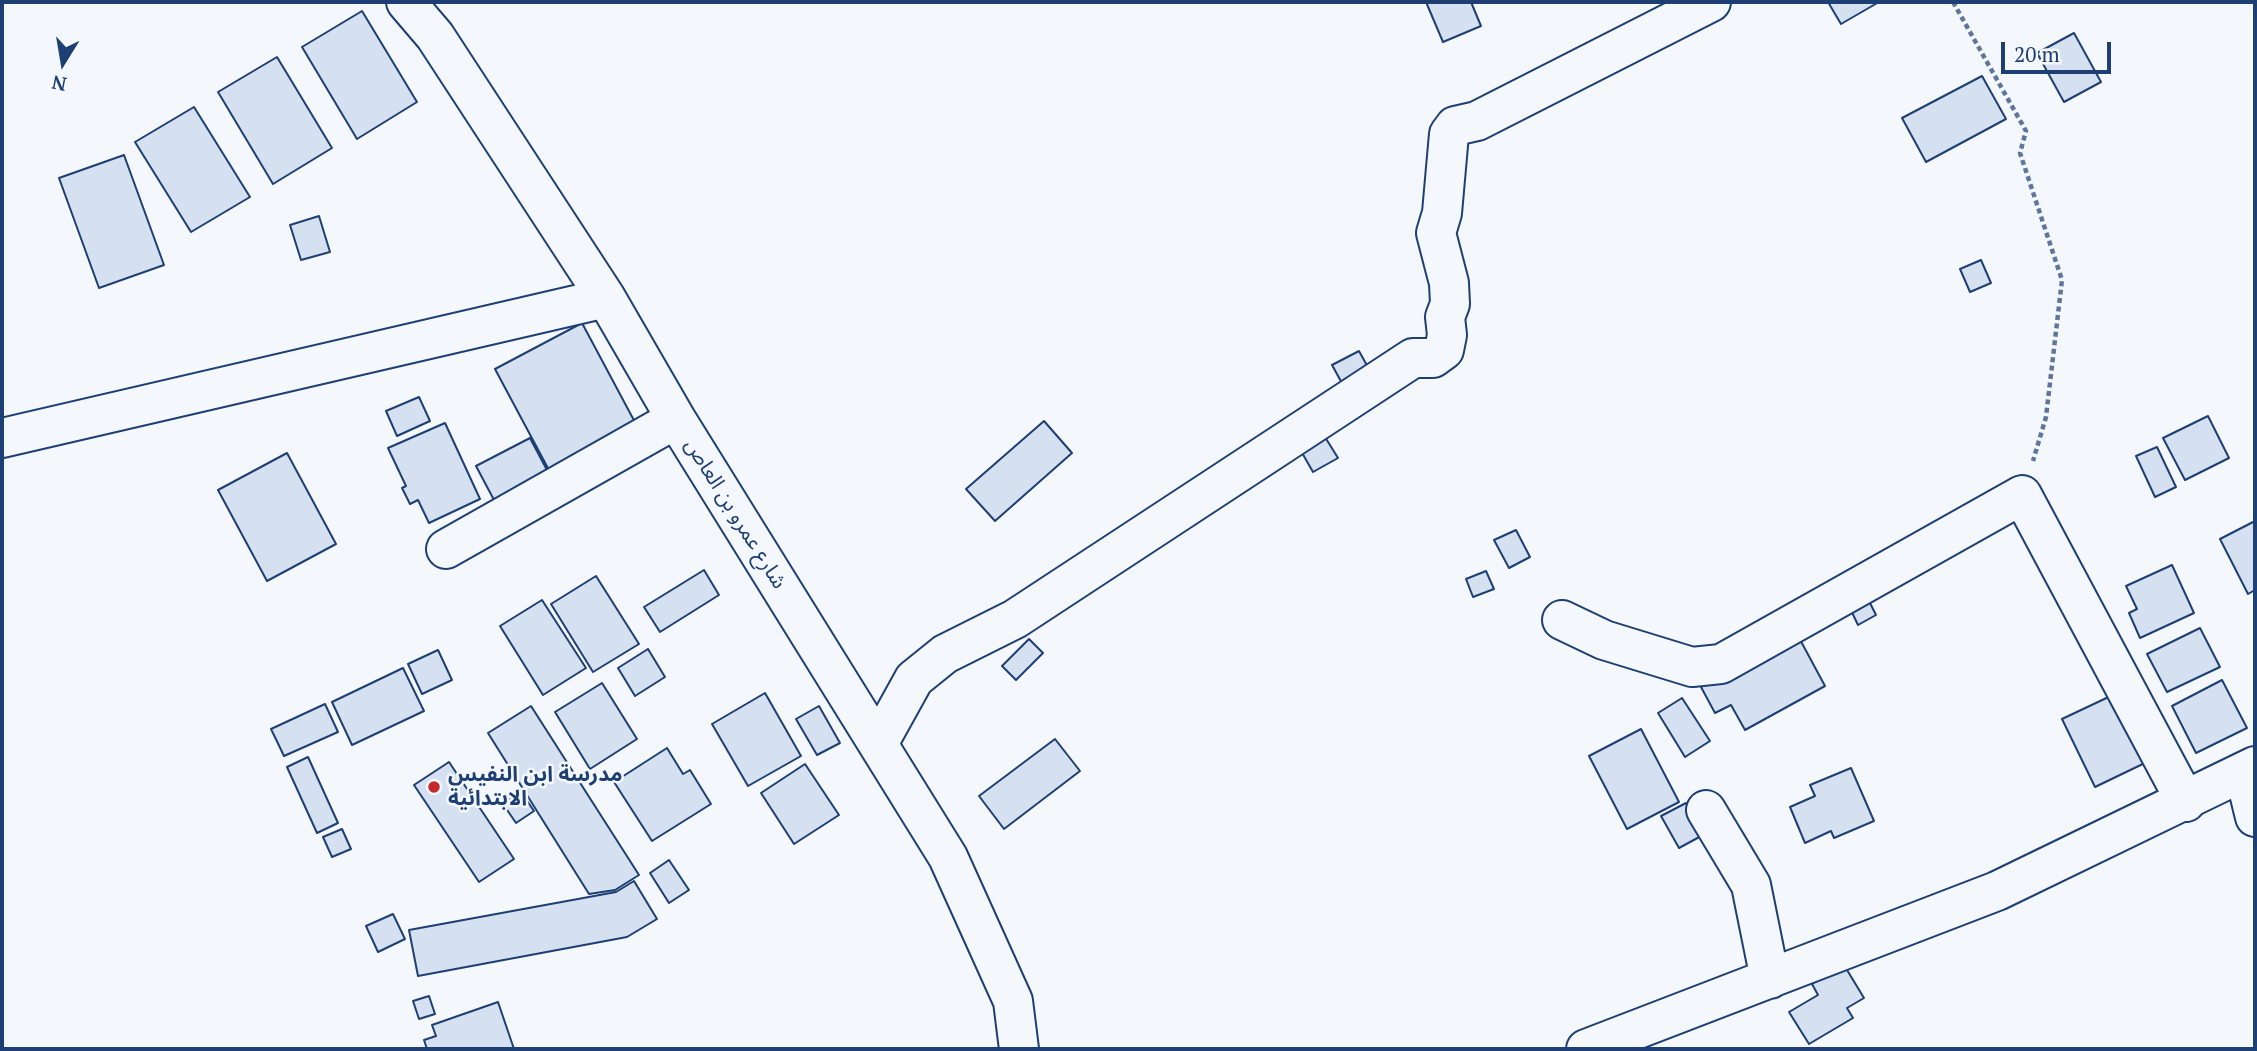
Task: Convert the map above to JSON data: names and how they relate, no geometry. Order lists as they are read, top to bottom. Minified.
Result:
{"streets":{"street":["شارع عمرو بن العاص"]},"places":["مدرسة ابن النفيس الابتدائية"],"scale_bar":"20 m","north":"bottom"}
